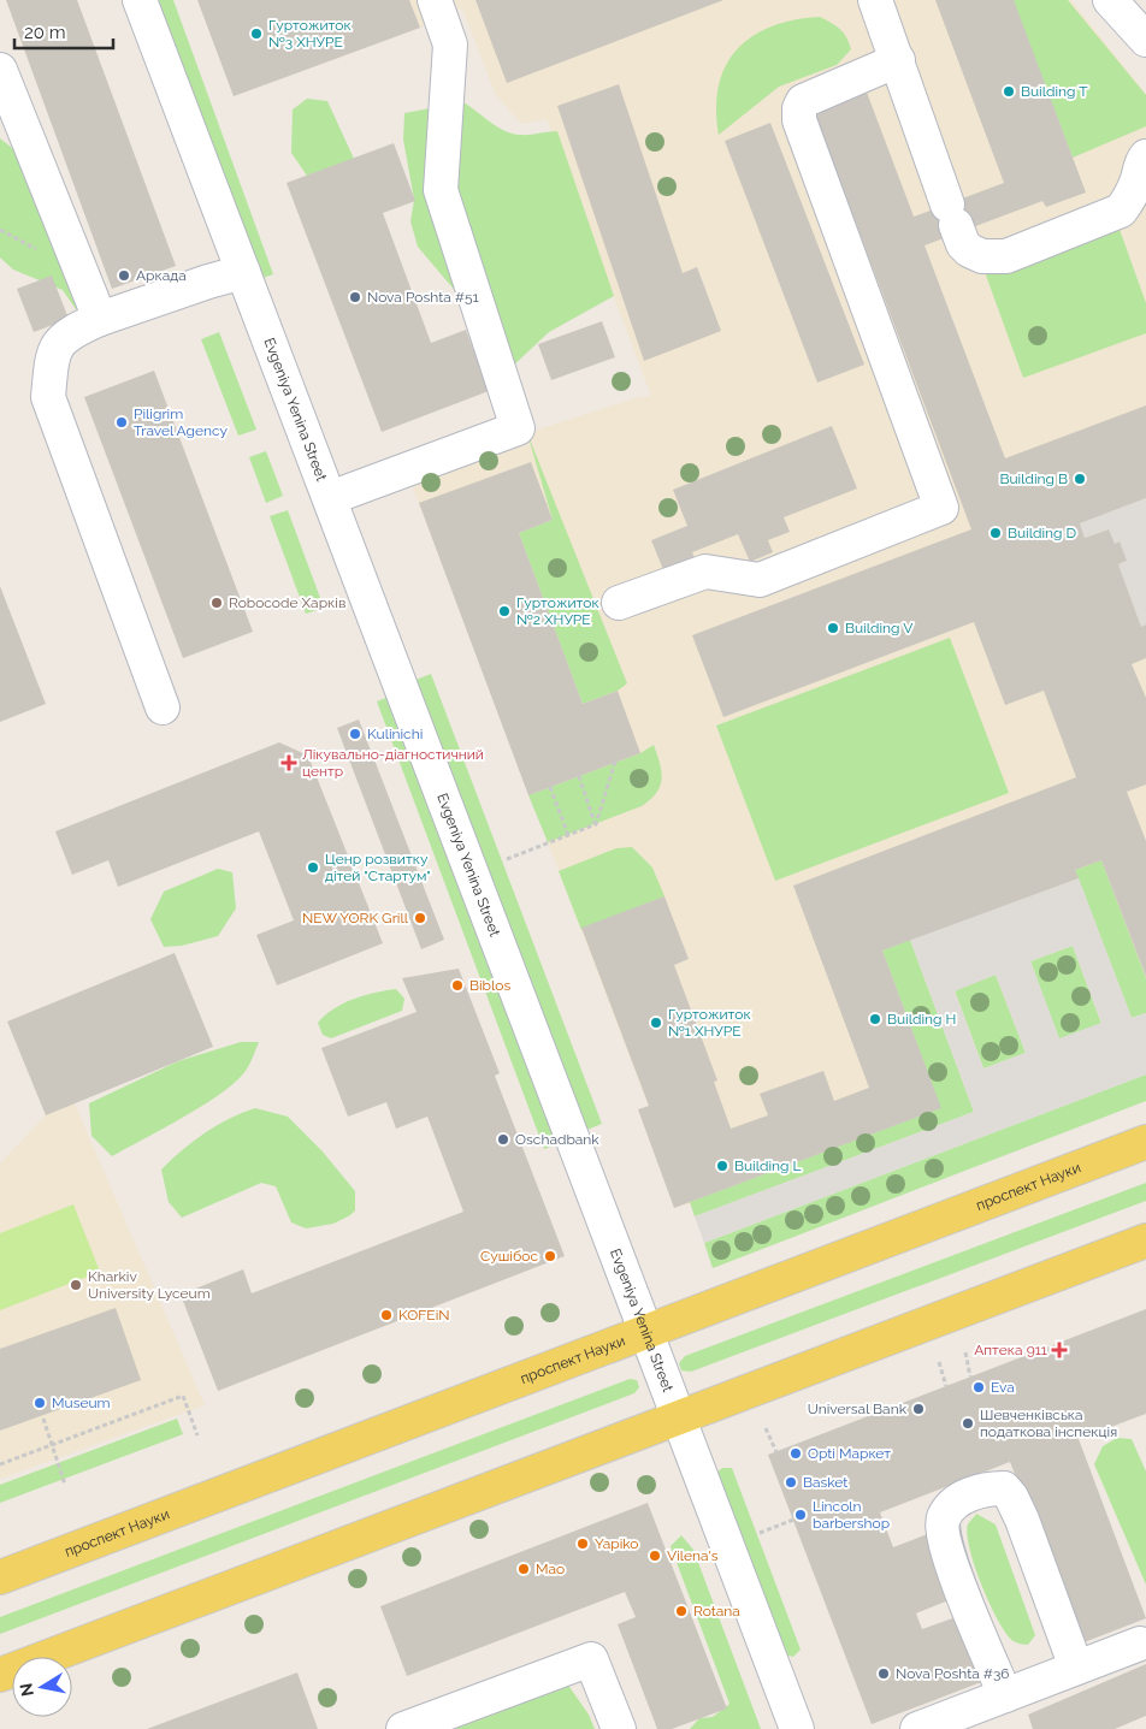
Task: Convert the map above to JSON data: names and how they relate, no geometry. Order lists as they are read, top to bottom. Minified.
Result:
{"streets":{"main road":["проспект Науки"],"street":["Evgeniya Yenina Street"]},"crossings":[["Evgeniya Yenina Street","проспект Науки"]],"places":{"other":["Гуртожиток №3 ХНУРЕ","Building T","Аркада","Nova Poshta #51","Piligrim Travel Agency","Building B","Building D","Robocode Харків","Гуртожиток №2 ХНУРЕ","Building V","Kulinichi","Ценр розвитку дітей \"Стартум\"","NEW YORK Grill","Biblos","Building H","Гуртожиток №1 ХНУРЕ","Oschadbank","Building L","Сушібос","Kharkiv University Lyceum","KOFEiN","Eva","Museum","Universal Bank","Шевченківська податкова інспекція","Opti Маркет","Basket","Lincoln barbershop","Yapiko","Vilena's","Мао","Rotana","Nova Poshta #36"],"health":["Лікувально-діагностичний центр","Аптека 911"]},"scale_bar":"20 m","north":"left"}
